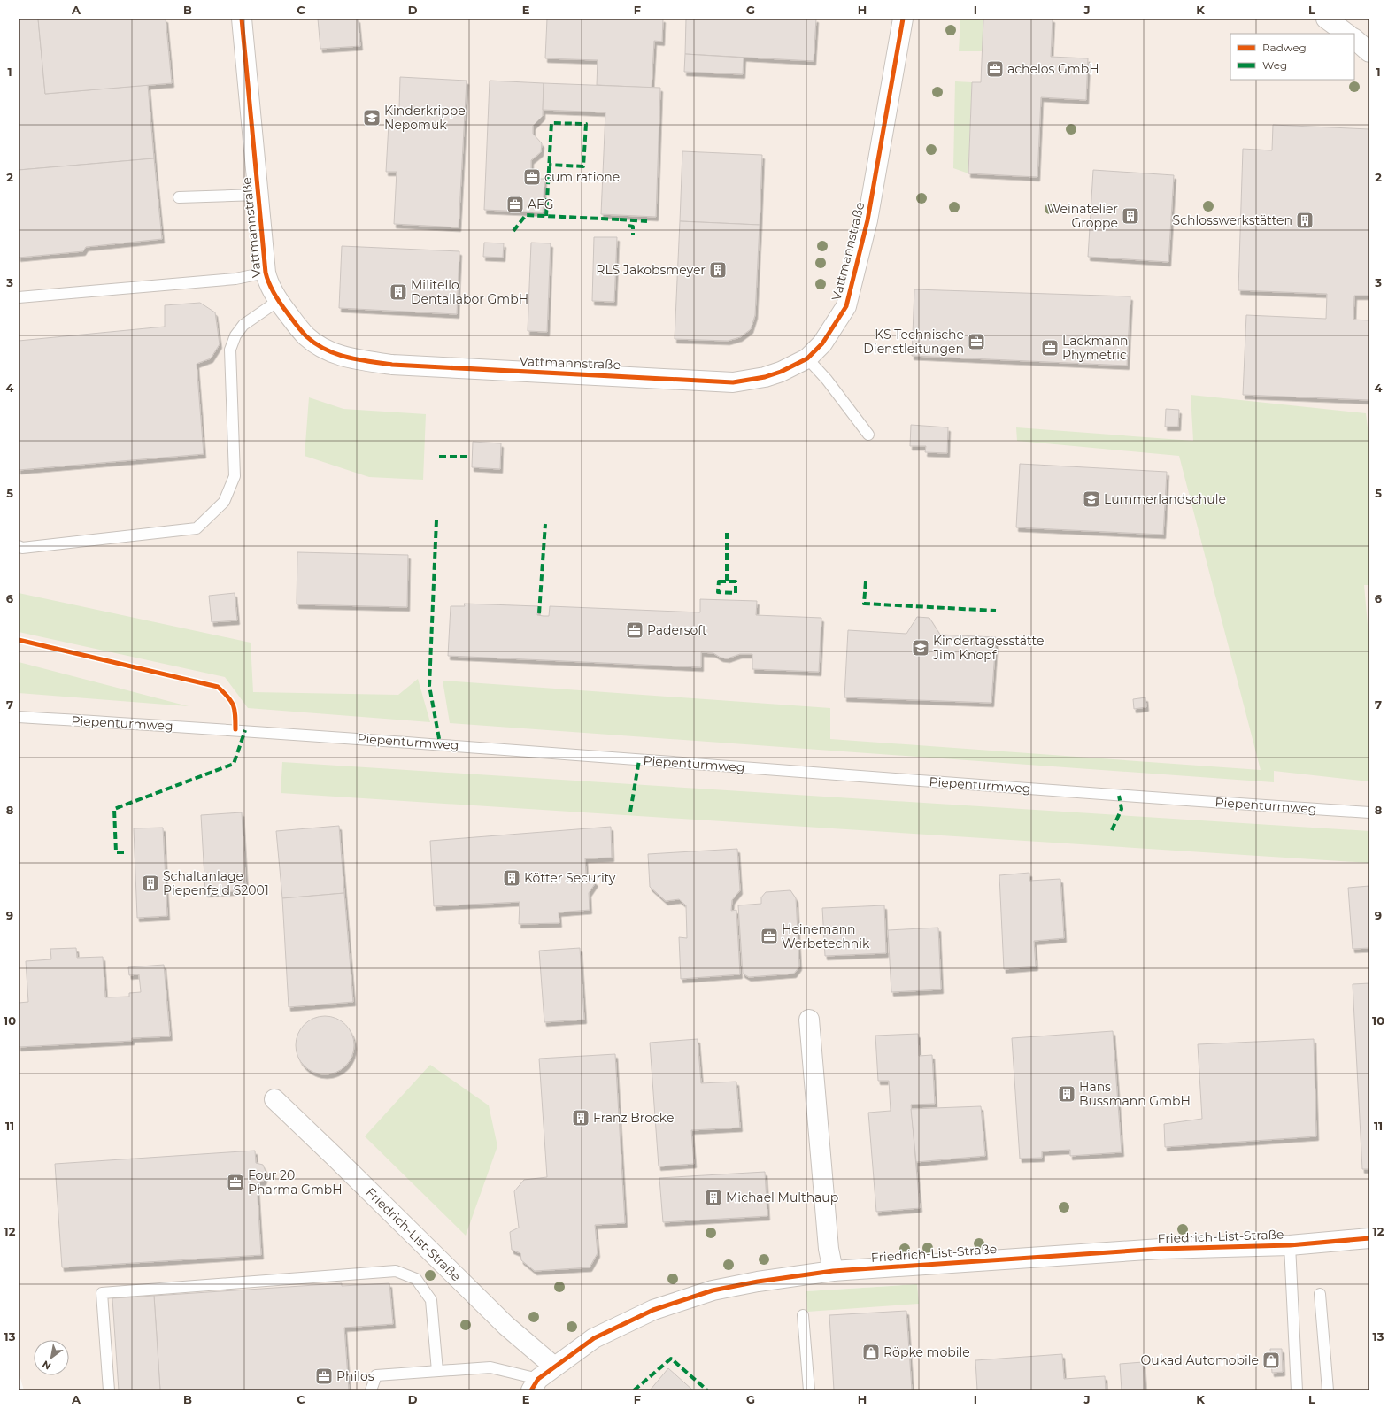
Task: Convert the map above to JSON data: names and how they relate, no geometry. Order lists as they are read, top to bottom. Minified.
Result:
{"streets":{"street":["Vattmannstraße","Friedrich-List-Straße"],"lane":["Piepenturmweg"]},"places":{"office":["achelos GmbH","cum ratione","AFG","KS Technische Dienstleitungen","Lackmann Phymetric","Padersoft","Heinemann Werbetechnik","Four 20 Pharma GmbH","Philos"],"school or university":["Kinderkrippe Nepomuk","Lummerlandschule","Kindertagesstätte Jim Knopf"],"building":["Weinatelier Groppe","Schlosswerkstätten","RLS Jakobsmeyer","Militello Dentallabor GmbH","Kötter Security","Schaltanlage Piepenfeld S2001","Hans Bussmann GmbH","Franz Brocke","Michael Multhaup"],"shop":["Röpke mobile","Oukad Automobile"]},"legend":["Radweg","Weg"],"north":"bottom left","grid":{"columns":["A","B","C","D","E","F","G","H","I","J","K","L"],"rows":["1","2","3","4","5","6","7","8","9","10","11","12","13"]}}
